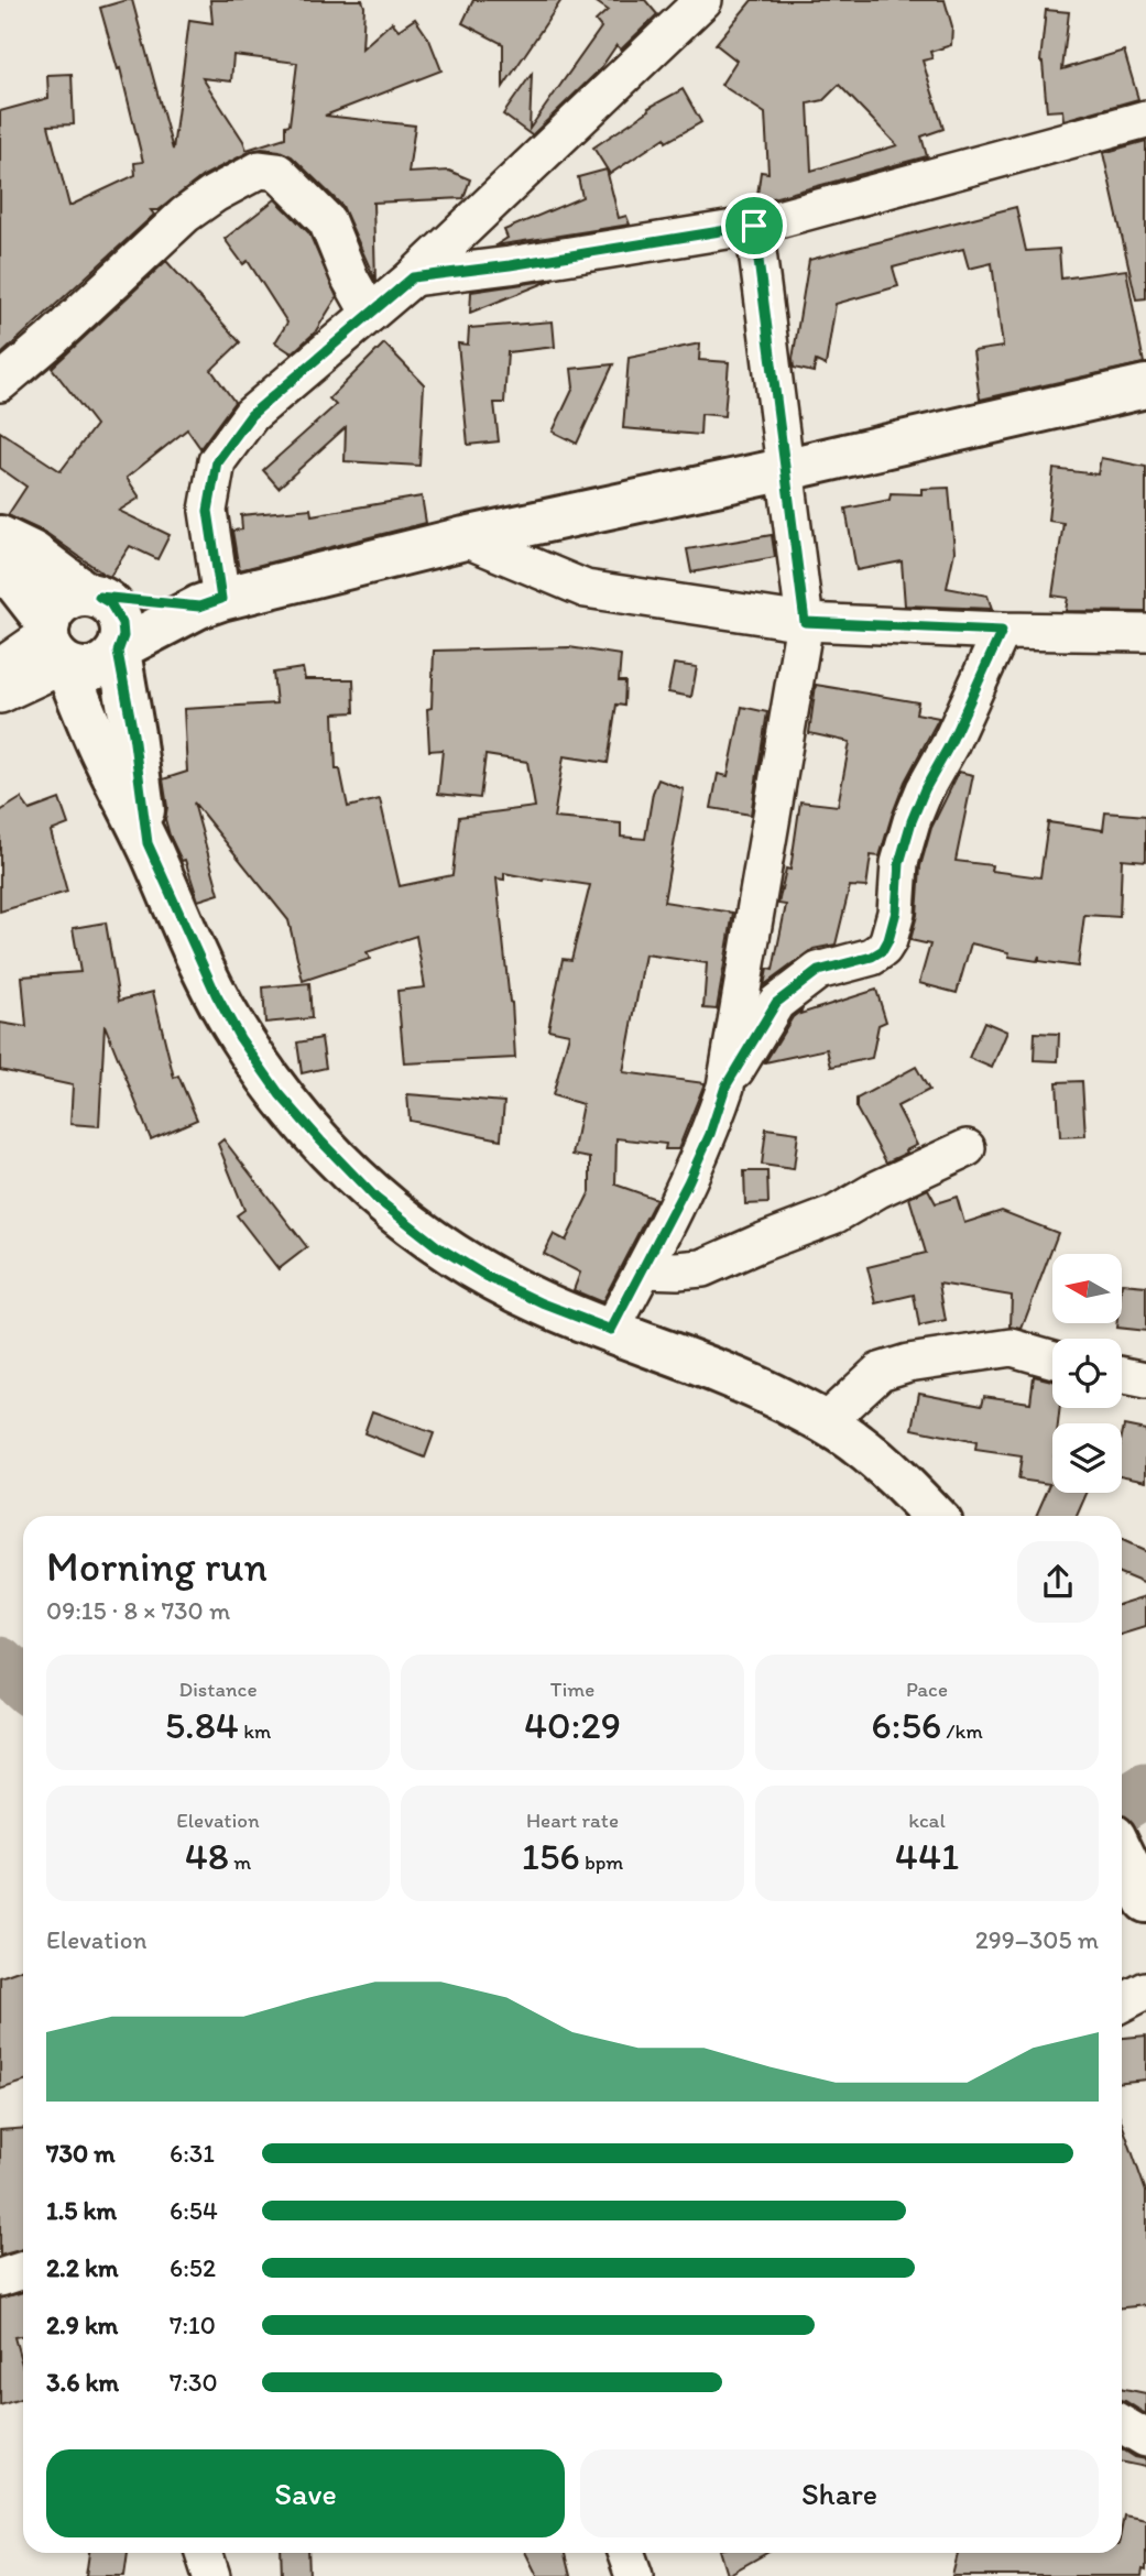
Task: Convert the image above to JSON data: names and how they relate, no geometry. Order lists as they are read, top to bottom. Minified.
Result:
{"north":"left","page":{"heading":["Morning run","09:15 · 8 × 730 m"],"stats":[["Distance","5.84 km"],["Time","40:29"],["Pace","6:56 /km"],["Elevation","48 m"],["Heart rate","156 bpm"],["kcal","441"]],"chart":["Elevation","299–305 m"],"list":[{"name":"730 m","note":"6:31"},{"name":"1.5 km","note":"6:54"},{"name":"2.2 km","note":"6:52"},{"name":"2.9 km","note":"7:10"},{"name":"3.6 km","note":"7:30"}],"buttons":["Save","Share"]}}
